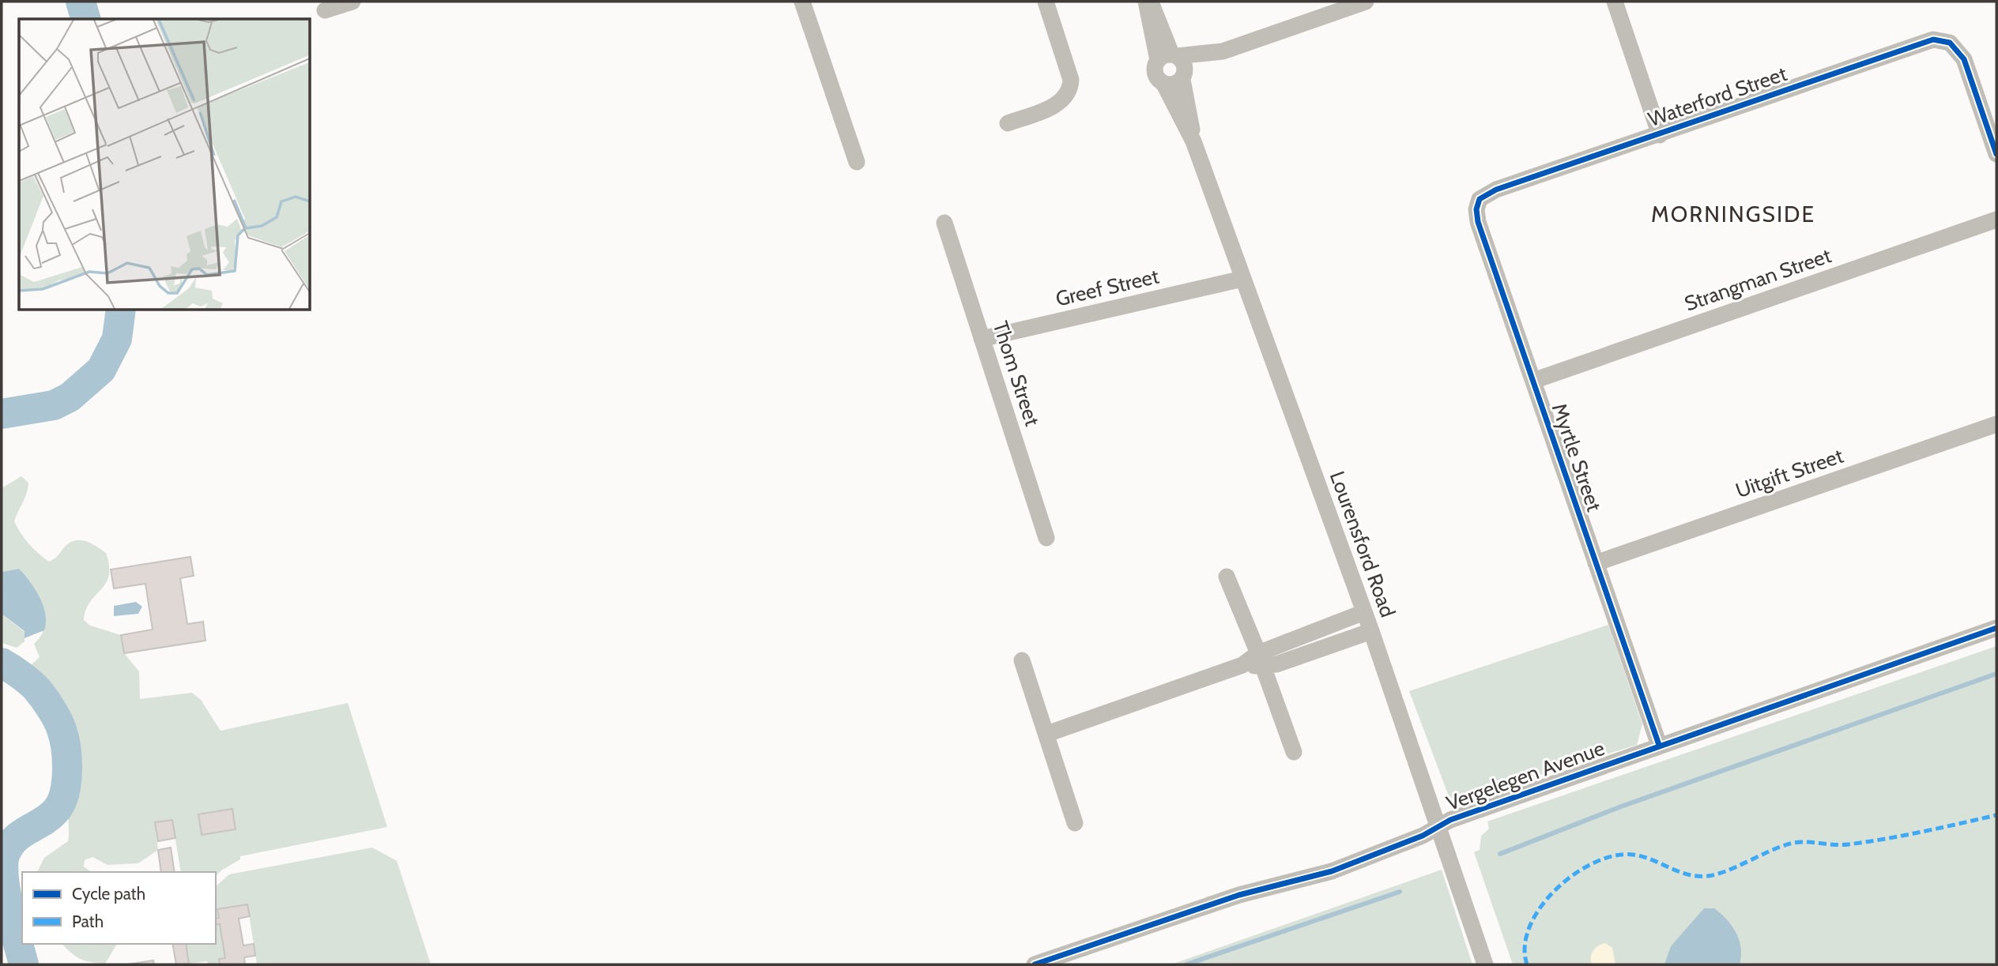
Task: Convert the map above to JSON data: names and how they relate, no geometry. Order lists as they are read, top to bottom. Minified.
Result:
{"streets":{"street":["Waterford Street","Strangman Street","Greef Street","Thom Street","Myrtle Street","Uitgift Street","Lourensford Road","Vergelegen Avenue"]},"crossings":[["Waterford Street","Myrtle Street"],["Strangman Street","Myrtle Street"],["Greef Street","Thom Street"],["Greef Street","Lourensford Road"],["Myrtle Street","Uitgift Street"],["Myrtle Street","Vergelegen Avenue"],["Lourensford Road","Vergelegen Avenue"]],"districts":["MORNINGSIDE"],"legend":["Cycle path","Path"]}
